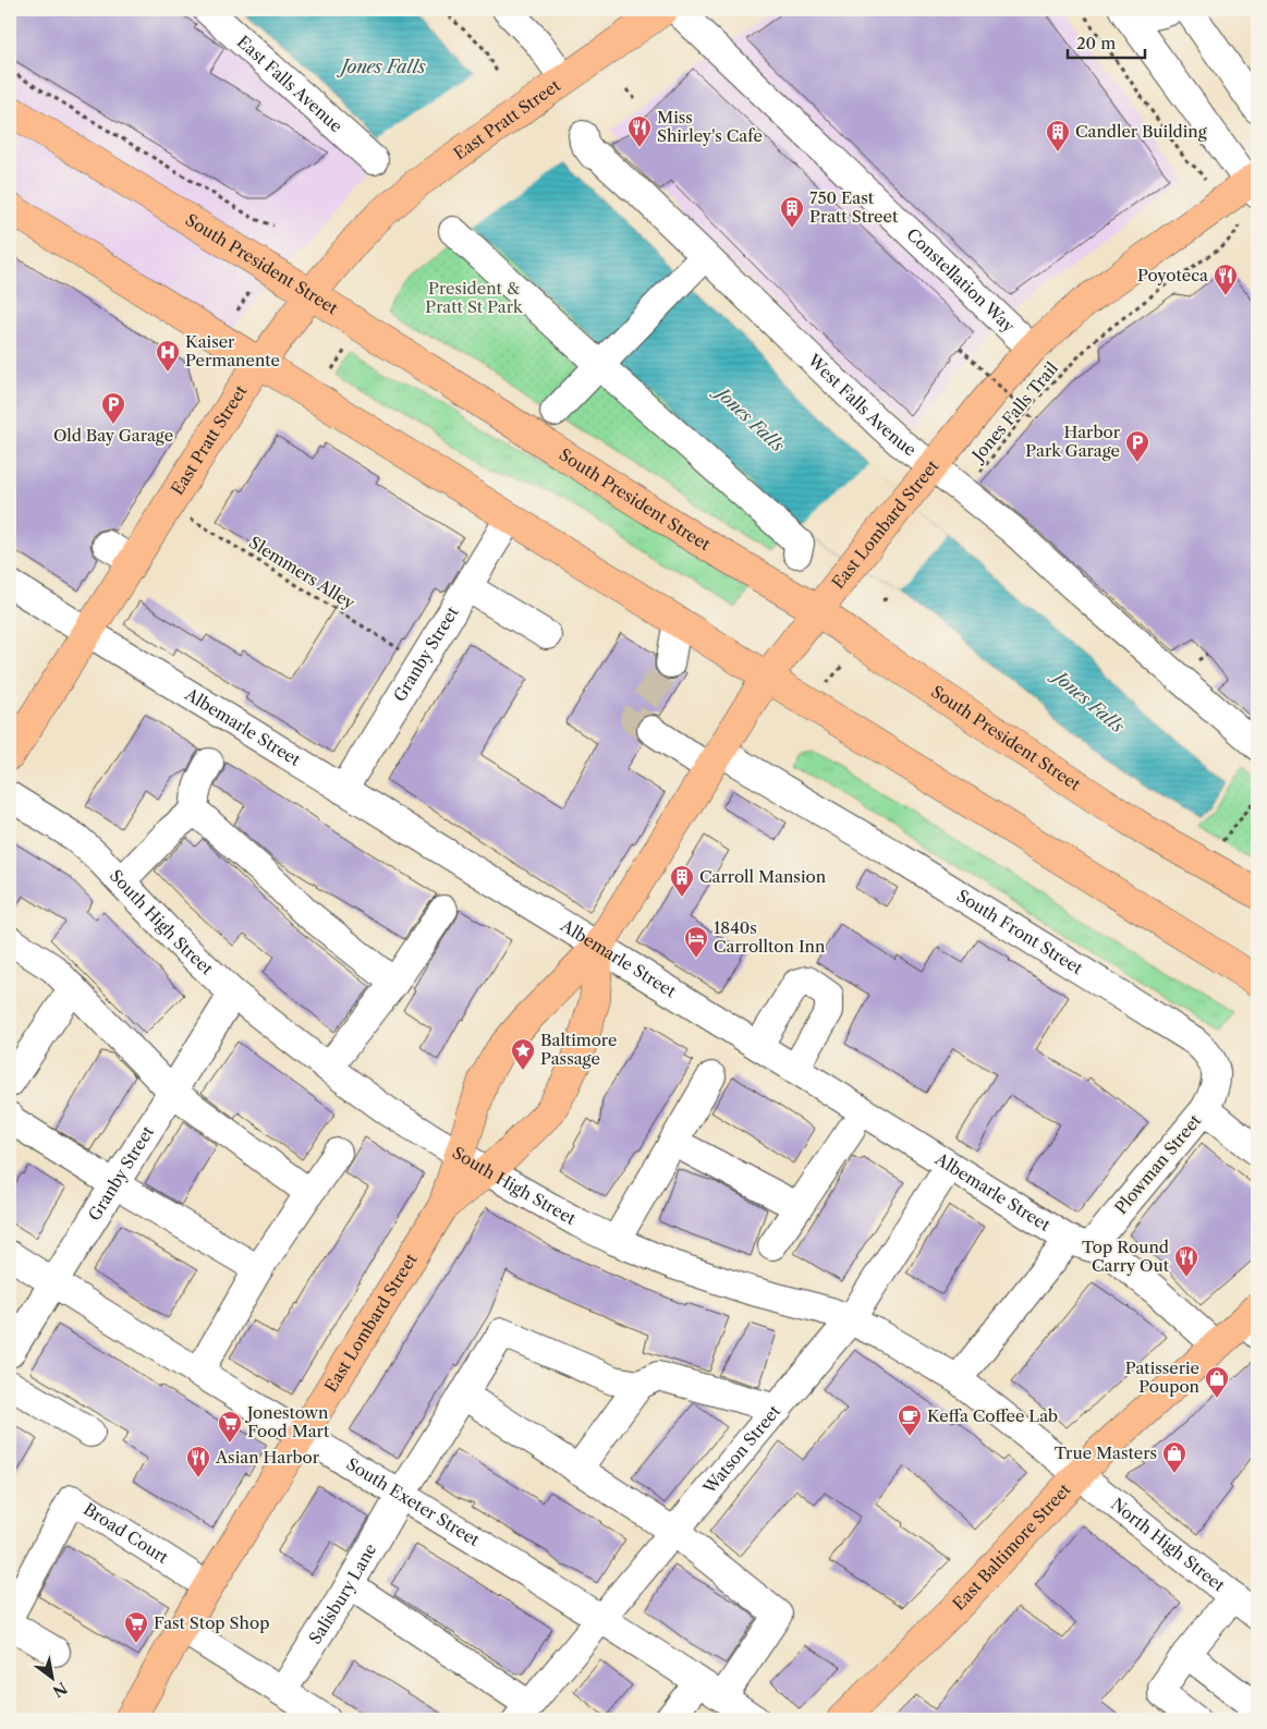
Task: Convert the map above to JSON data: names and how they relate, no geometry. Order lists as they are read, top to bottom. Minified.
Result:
{"streets":{"main road":["East Pratt Street","South President Street","East Lombard Street","East Baltimore Street"],"street":["East Falls Avenue","Constellation Way","West Falls Avenue","Granby Street","Albemarle Street","South High Street","South Front Street","Plowman Street","Watson Street","South Exeter Street","Broad Court","North High Street","Salisbury Lane"],"path":["Jones Falls Trail","Slemmers Alley"]},"crossings":[["East Pratt Street","South President Street"],["East Pratt Street","Slemmers Alley"],["East Pratt Street","Albemarle Street"],["South President Street","East Lombard Street"],["Constellation Way","East Lombard Street"],["West Falls Avenue","Jones Falls Trail"],["West Falls Avenue","East Lombard Street"],["East Lombard Street","Albemarle Street"],["East Lombard Street","South High Street"],["East Lombard Street","South Front Street"],["East Lombard Street","South Exeter Street"],["East Lombard Street","Broad Court"],["Slemmers Alley","Granby Street"],["Granby Street","Albemarle Street"],["Granby Street","South High Street"],["Granby Street","South Exeter Street"],["Albemarle Street","Plowman Street"],["Albemarle Street","Watson Street"],["Albemarle Street","East Baltimore Street"],["South High Street","Plowman Street"],["South High Street","Watson Street"],["South High Street","North High Street"],["South High Street","East Baltimore Street"],["South Front Street","Plowman Street"],["Watson Street","South Exeter Street"],["South Exeter Street","Salisbury Lane"],["North High Street","East Baltimore Street"]],"water":["Jones Falls"],"parks":["President & Pratt St Park"],"places":{"restaurant":["Miss Shirley's Cafe","Poyoteca","Top Round Carry Out","Asian Harbor"],"building":["Candler Building","750 East Pratt Street","Carroll Mansion"],"hospital":["Kaiser Permanente"],"parking":["Old Bay Garage","Harbor Park Garage"],"hotel":["1840s Carrollton Inn"],"place":["Baltimore Passage"],"shop":["Patisserie Poupon","True Masters"],"cafe":["Keffa Coffee Lab"],"supermarket":["Jonestown Food Mart","Fast Stop Shop"]},"scale_bar":"20 m","north":"bottom right"}
